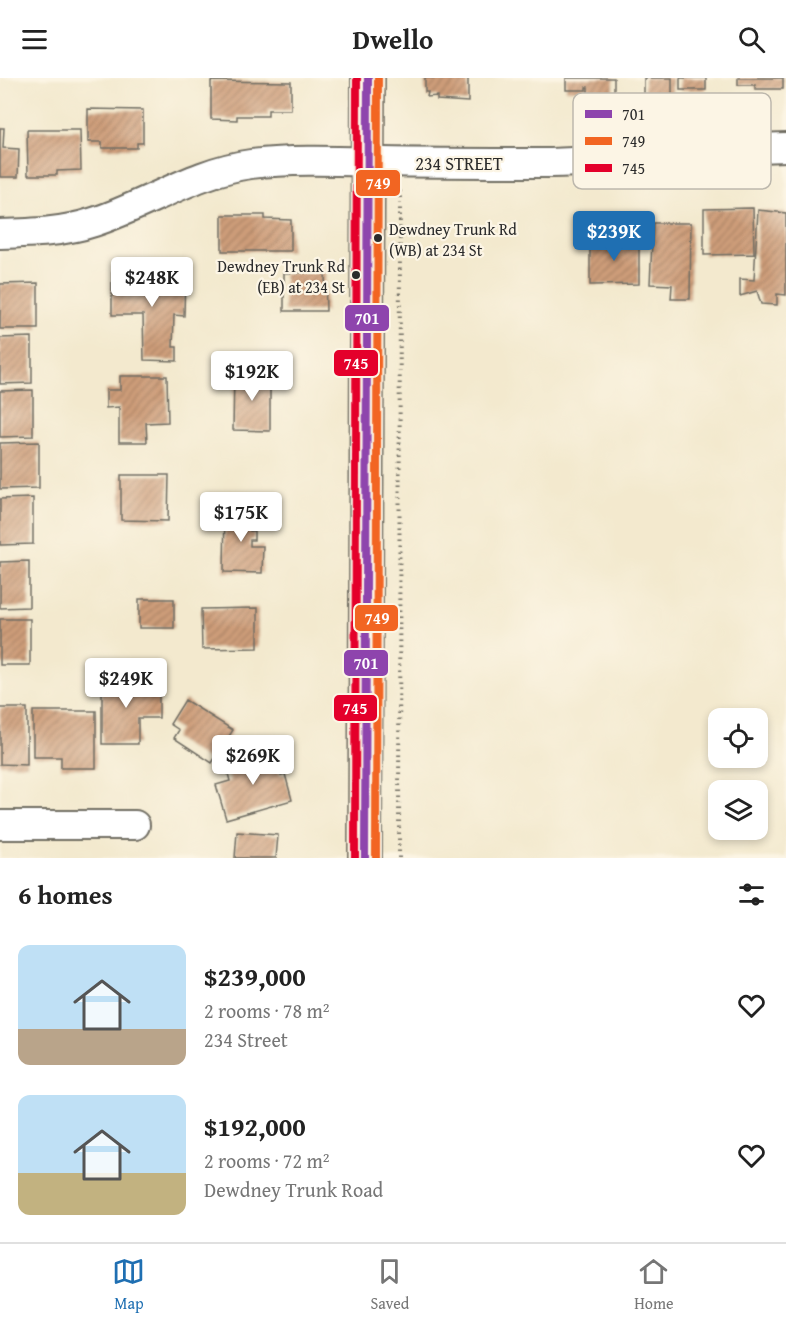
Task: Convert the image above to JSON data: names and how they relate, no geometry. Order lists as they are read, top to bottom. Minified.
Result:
{"streets":{"street":["234 STREET"]},"places":["Dewdney Trunk Rd (WB) at 234 St","Dewdney Trunk Rd (EB) at 234 St"],"lines":["transit line 701","transit line 749","transit line 745"],"legend":["701","749","745"],"page":{"header":"Dwello","price":["$239K","$248K","$192K","$175K","$249K","$269K"],"heading":"6 homes","list":[{"name":"$239,000","note":"2 rooms · 78 m² · 234 Street"},{"name":"$192,000","note":"2 rooms · 72 m² · Dewdney Trunk Road"}],"tabs":["Map","Saved","Home"]}}
